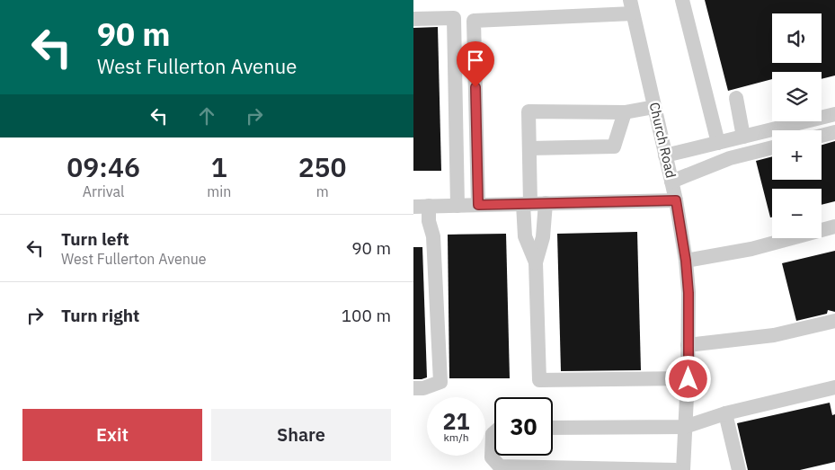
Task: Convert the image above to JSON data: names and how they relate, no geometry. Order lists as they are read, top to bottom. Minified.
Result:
{"streets":{"street":["Church Road"]},"page":{"turn":["90 m","West Fullerton Avenue"],"map_buttons":["+","−"],"eta":["09:46","Arrival","1","min","250","m"],"list":[{"name":"Turn left","note":"West Fullerton Avenue","value":"90 m"},{"name":"Turn right","value":"100 m"}],"speed":"21 km/h","limit":"30","buttons":["Exit","Share"]}}
